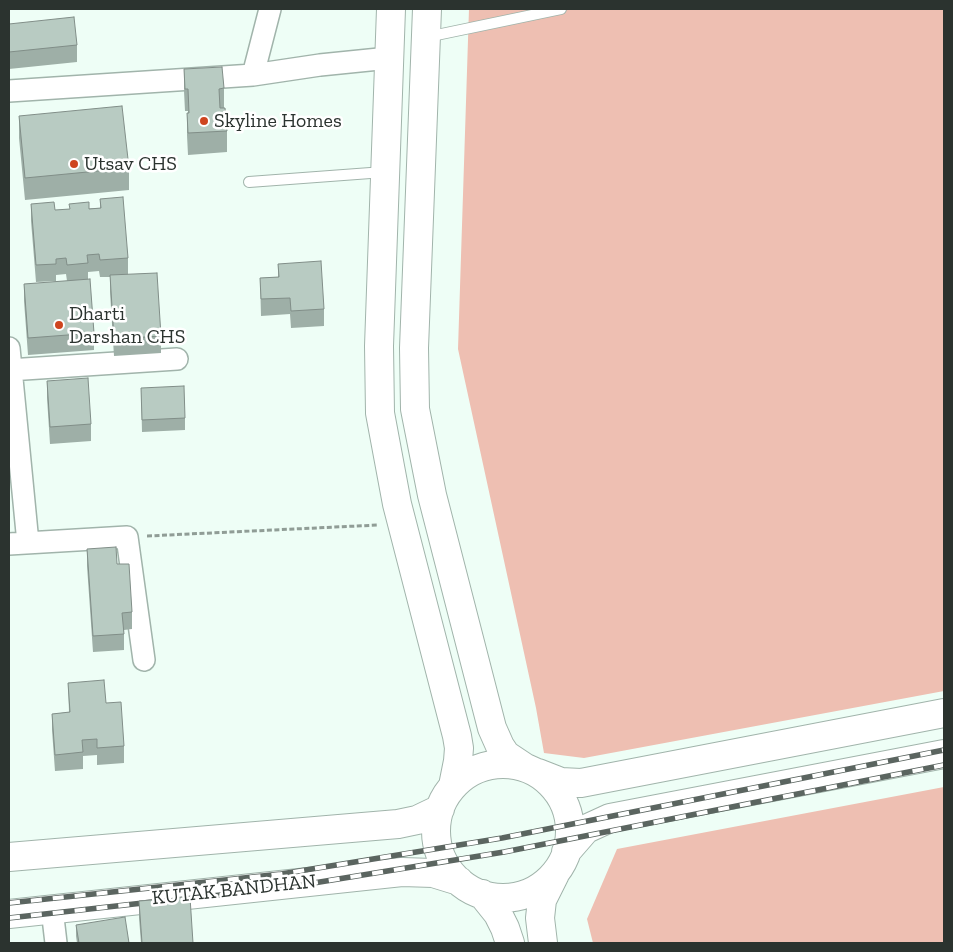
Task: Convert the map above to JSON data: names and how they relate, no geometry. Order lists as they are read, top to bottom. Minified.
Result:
{"streets":{"street":["KUTAK BANDHAN"]},"places":["Skyline Homes","Utsav CHS","Dharti Darshan CHS"]}
